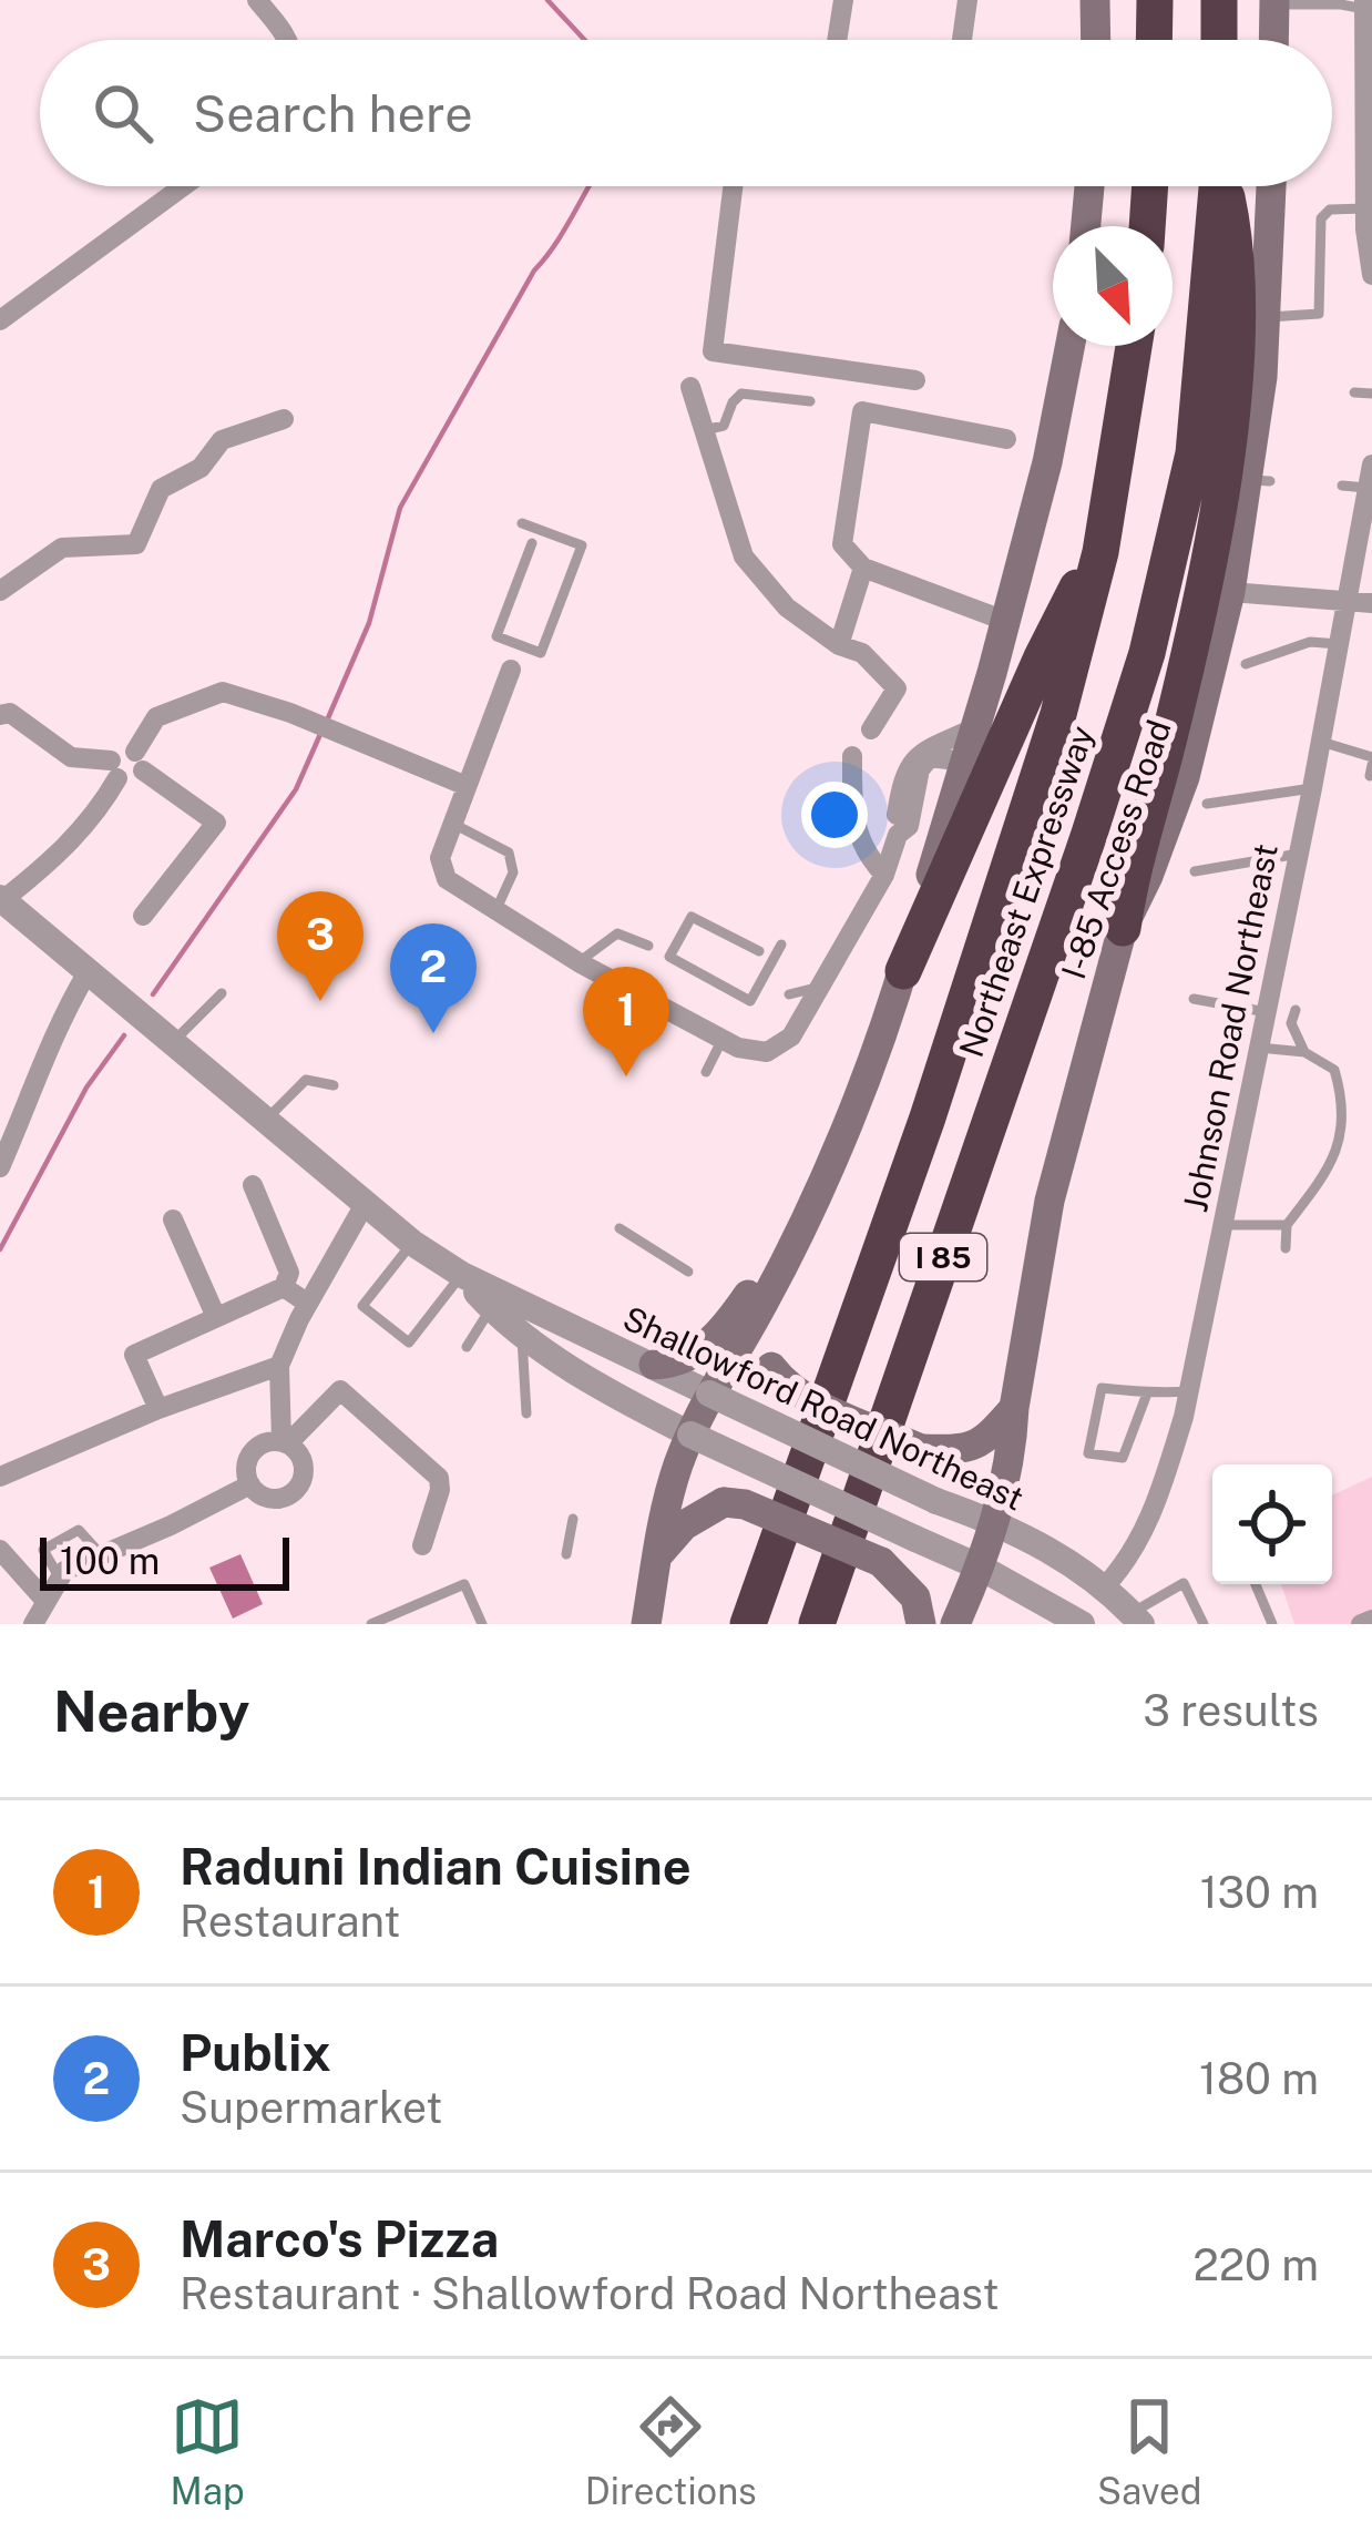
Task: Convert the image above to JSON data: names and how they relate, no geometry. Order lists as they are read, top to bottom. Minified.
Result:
{"streets":{"highway":["Northeast Expressway","I 85"],"main road":["I-85 Access Road"],"street":["Johnson Road Northeast","Shallowford Road Northeast"]},"crossings":[["I-85 Access Road","Shallowford Road Northeast"],["Johnson Road Northeast","Shallowford Road Northeast"]],"scale_bar":"100 m","north":"bottom right","page":{"search":"Search here","pins":["3","2","1"],"scale":"100 m","heading":["Nearby","3 results"],"list":[{"mark":"1","name":"Raduni Indian Cuisine","note":"Restaurant","value":"130 m"},{"mark":"2","name":"Publix","note":"Supermarket","value":"180 m"},{"mark":"3","name":"Marco's Pizza","note":"Restaurant · Shallowford Road Northeast","value":"220 m"}],"nav":["Map","Directions","Saved"]}}
